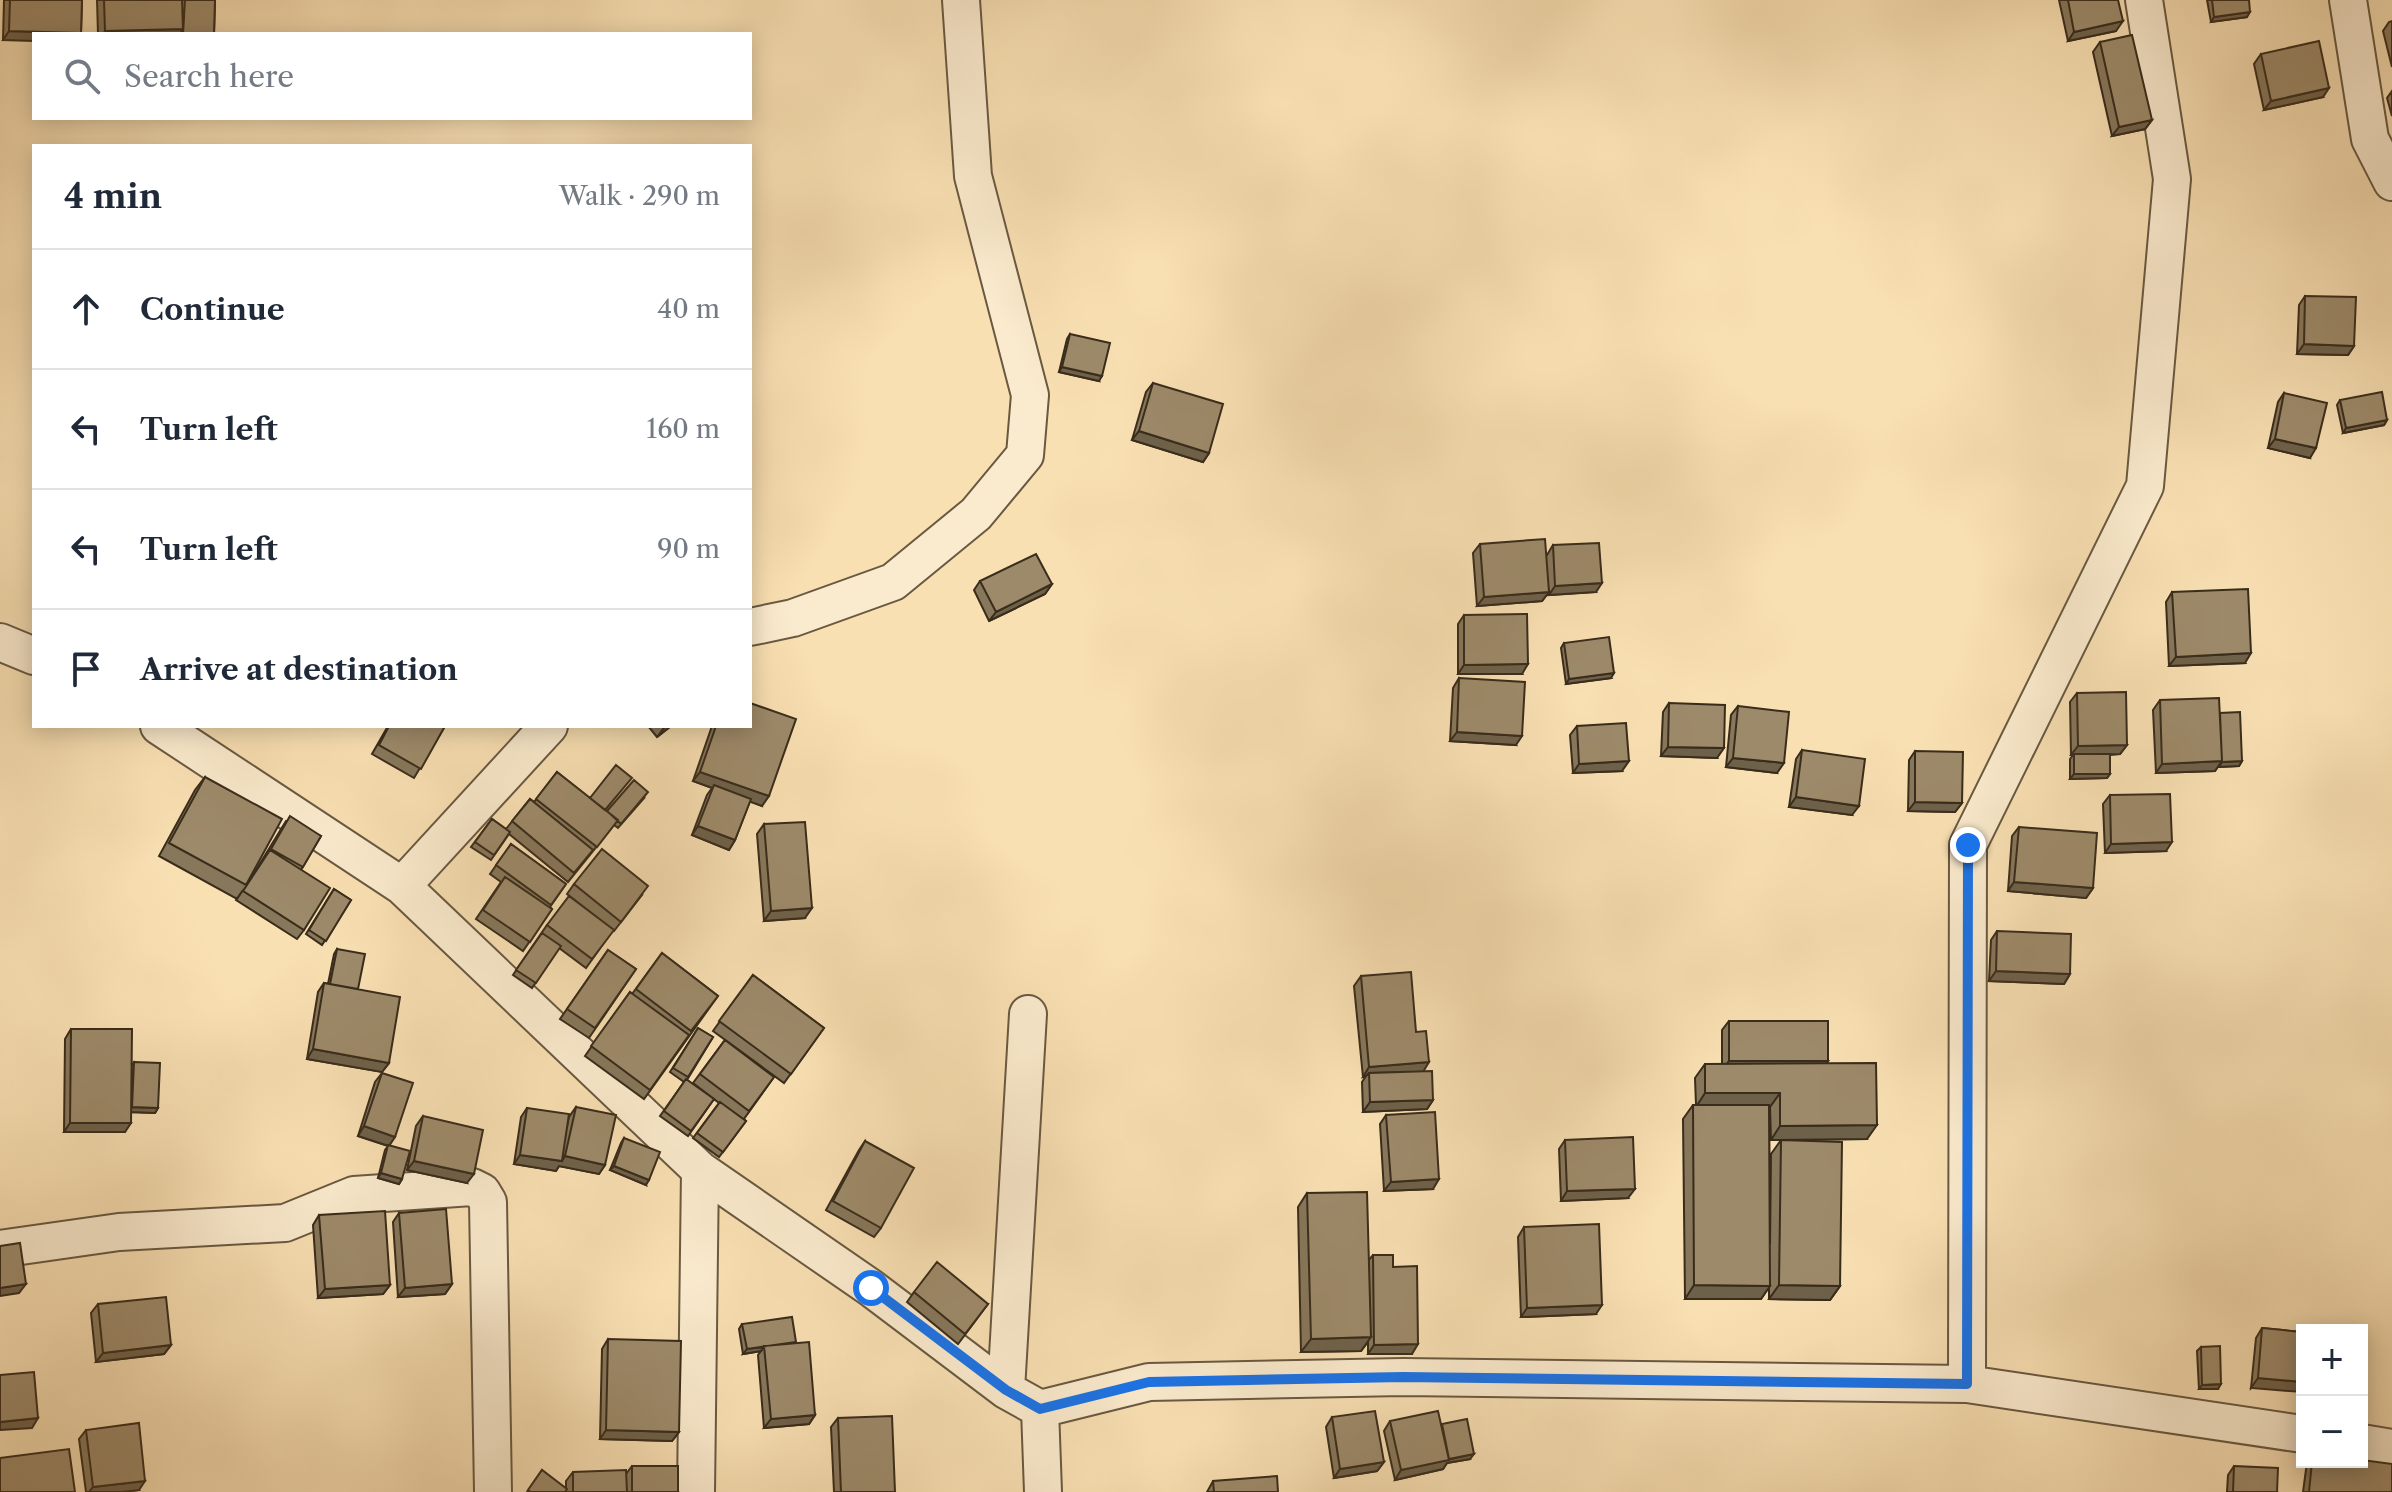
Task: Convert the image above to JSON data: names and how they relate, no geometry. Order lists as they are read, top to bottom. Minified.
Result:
{"page":{"search":"Search here","heading":["4 min","Walk · 290 m"],"list":[["Continue","40 m"],["Turn left","160 m"],["Turn left","90 m"],"Arrive at destination"],"map_buttons":["+","−"]}}
